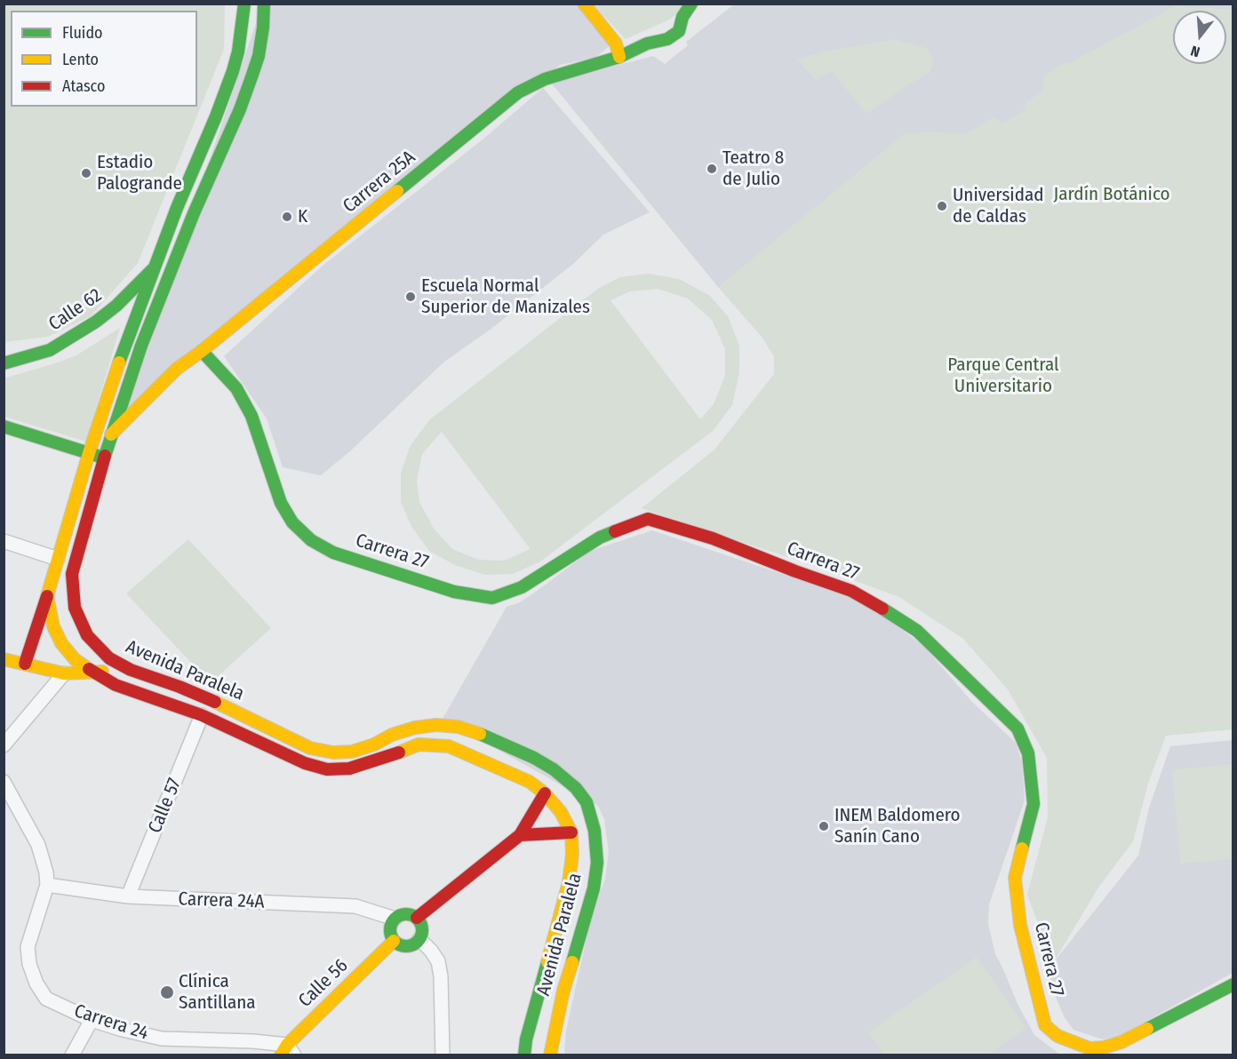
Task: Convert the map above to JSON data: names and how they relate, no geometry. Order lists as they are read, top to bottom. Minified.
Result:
{"streets":{"street":["Carrera 25A","Calle 62","Carrera 27","Avenida Paralela","Calle 57","Carrera 24A","Calle 56","Carrera 24"]},"crossings":[["Carrera 25A","Carrera 27"],["Carrera 25A","Avenida Paralela"],["Calle 62","Avenida Paralela"],["Avenida Paralela","Calle 57"],["Calle 57","Carrera 24A"],["Carrera 24A","Calle 56"],["Carrera 24A","Carrera 24"],["Calle 56","Carrera 24"]],"parks":["Jardín Botánico","Parque Central Universitario"],"places":["Teatro 8 de Julio","Estadio Palogrande","Universidad de Caldas","K","Escuela Normal Superior de Manizales","INEM Baldomero Sanín Cano","Clínica Santillana"],"legend":["Fluido","Lento","Atasco"],"north":"bottom"}
